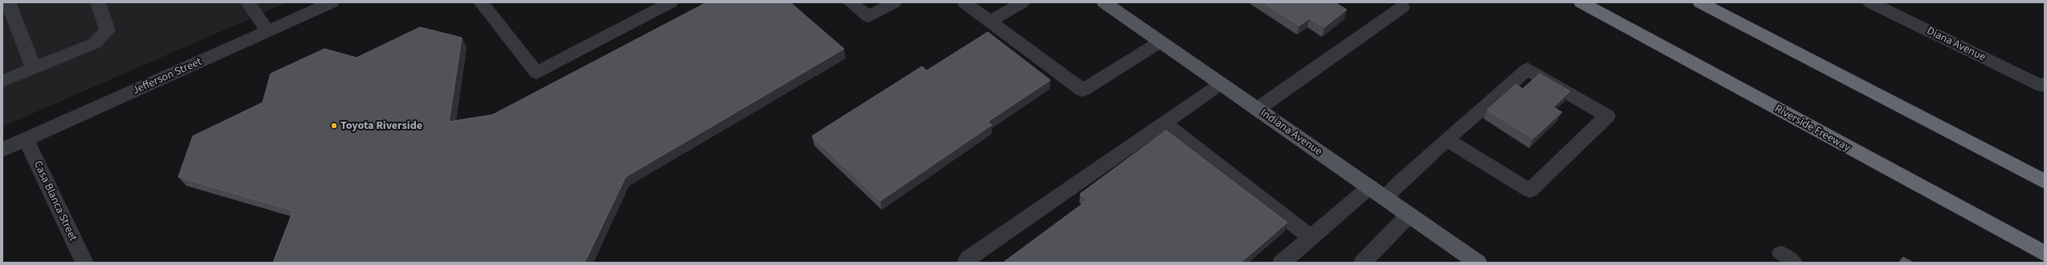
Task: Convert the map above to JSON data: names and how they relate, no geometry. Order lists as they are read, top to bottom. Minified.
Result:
{"streets":{"highway":["Riverside Freeway"],"main road":["Indiana Avenue"],"street":["Diana Avenue","Jefferson Street","Casa Blanca Street"]},"crossings":[["Jefferson Street","Casa Blanca Street"]],"places":["Toyota Riverside"]}
